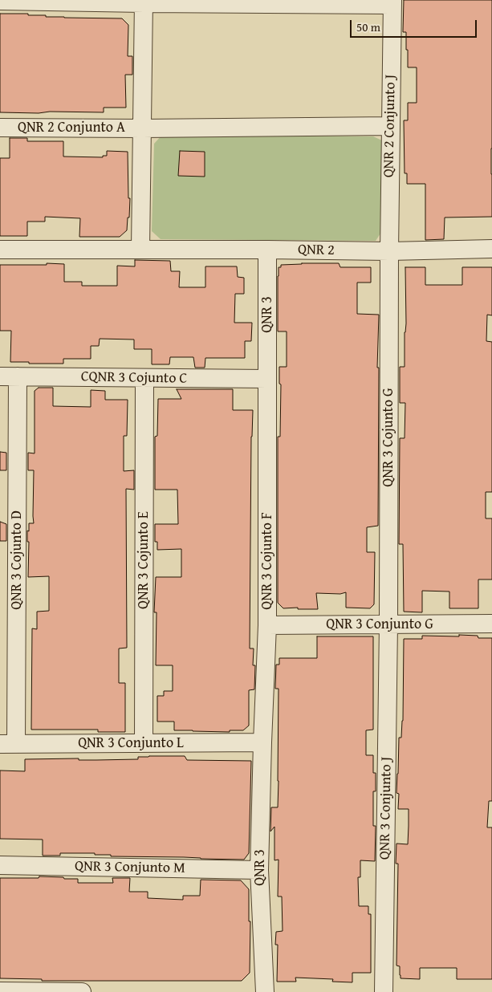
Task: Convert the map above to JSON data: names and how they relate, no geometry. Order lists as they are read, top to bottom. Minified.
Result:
{"streets":{"street":["QNR 2 Conjunto J","QNR 2 Conjunto A","QNR 2","QNR 3","CQNR 3 Cojunto C","QNR 3 Cojunto G","QNR 3 Cojunto D","QNR 3 Cojunto E","QNR 3 Cojunto F","QNR 3 Conjunto G","QNR 3 Conjunto L","QNR 3 Conjunto J","QNR 3 Conjunto M"]},"crossings":[["QNR 2 Conjunto J","QNR 2"],["QNR 2 Conjunto J","QNR 3 Cojunto G"],["QNR 2","QNR 3"],["QNR 2","QNR 3 Cojunto G"],["QNR 3","CQNR 3 Cojunto C"],["QNR 3","QNR 3 Cojunto F"],["QNR 3","QNR 3 Conjunto L"],["QNR 3","QNR 3 Conjunto M"],["CQNR 3 Cojunto C","QNR 3 Cojunto D"],["CQNR 3 Cojunto C","QNR 3 Cojunto E"],["CQNR 3 Cojunto C","QNR 3 Cojunto F"],["QNR 3 Cojunto G","QNR 3 Conjunto G"],["QNR 3 Cojunto G","QNR 3 Conjunto J"],["QNR 3 Cojunto D","QNR 3 Conjunto L"],["QNR 3 Cojunto E","QNR 3 Conjunto L"],["QNR 3 Cojunto F","QNR 3 Conjunto G"],["QNR 3 Cojunto F","QNR 3 Conjunto L"],["QNR 3 Conjunto G","QNR 3 Conjunto J"]],"scale_bar":"50 m"}
